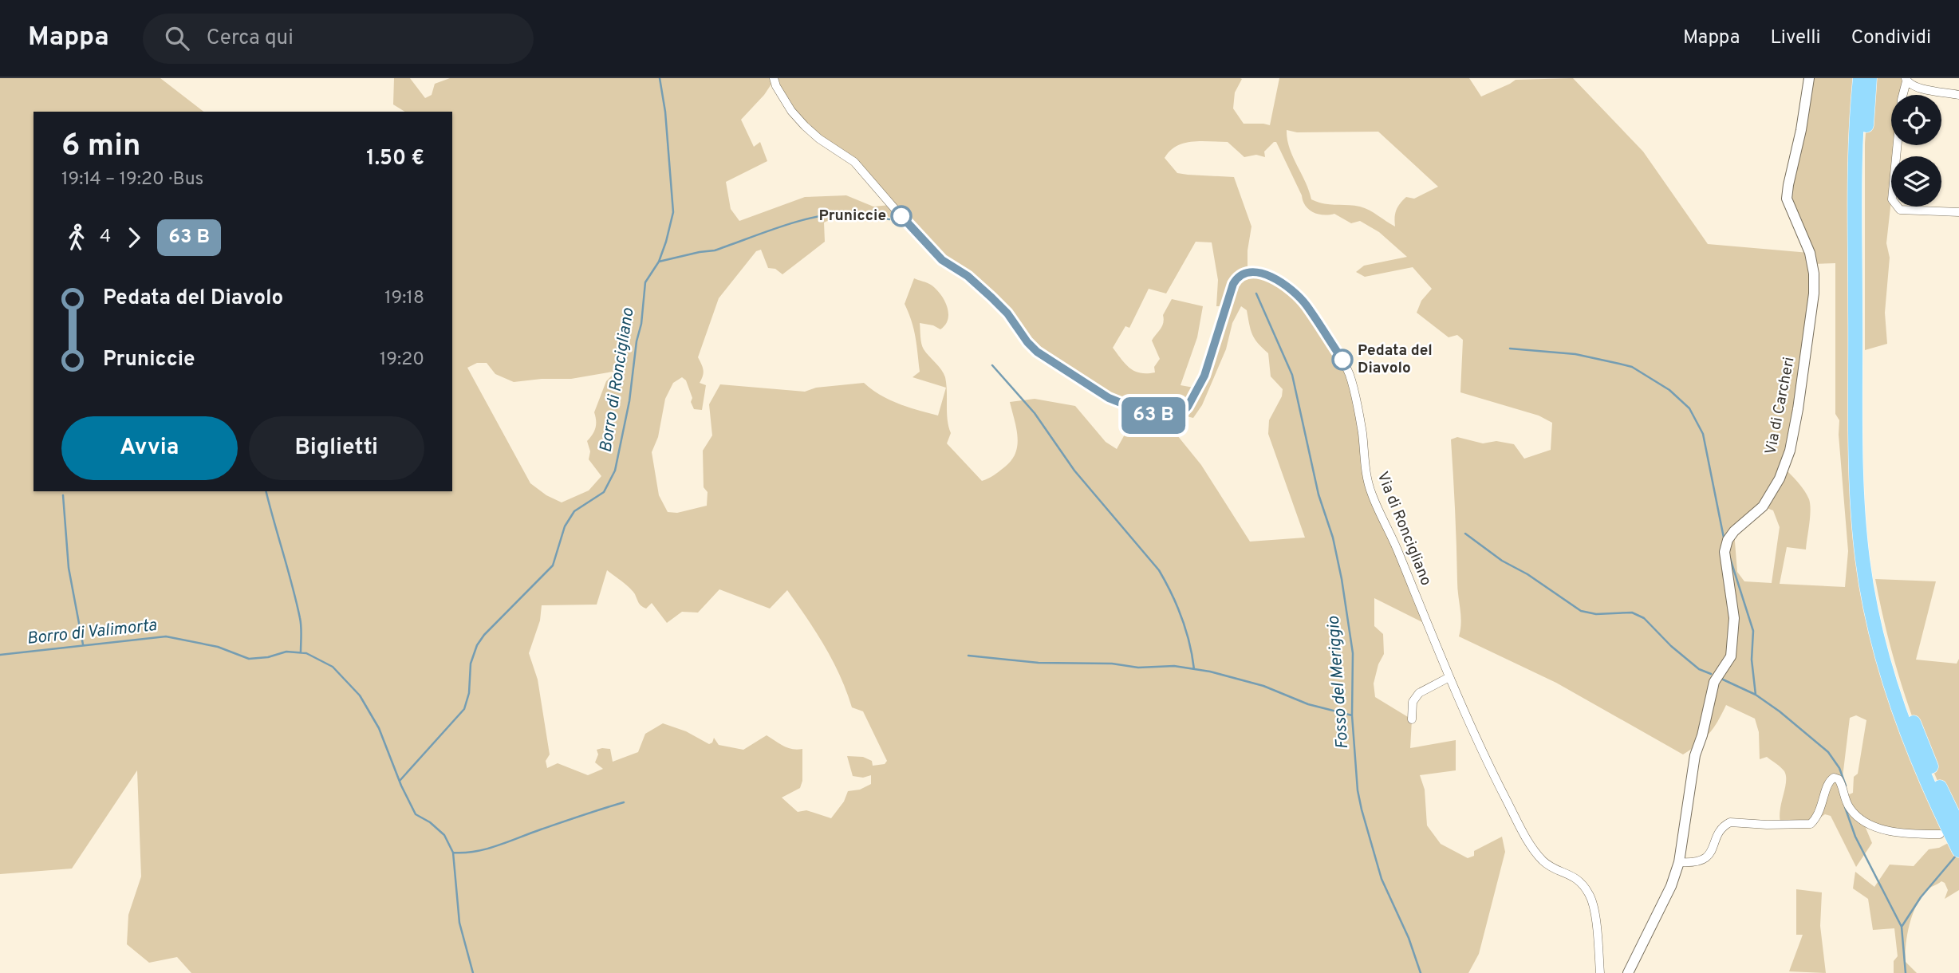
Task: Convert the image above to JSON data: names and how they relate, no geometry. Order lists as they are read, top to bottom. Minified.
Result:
{"streets":{"street":["Via di Carcheri","Via di Roncigliano"]},"water":["Borro di Roncigliano","Borro di Valimorta","Fosso del Meriggio"],"places":["Pruniccie","Pedata del Diavolo"],"page":{"header":"Mappa","search":"Cerca qui","nav":["Mappa","Livelli","Condividi"],"on_map":"63 B","heading":["6 min","19:14 – 19:20 · Bus","1.50 €"],"legs":["4","63 B"],"list":[{"name":"Pedata del Diavolo","value":"19:18"},{"name":"Pruniccie","value":"19:20"}],"buttons":["Avvia","Biglietti"]}}
